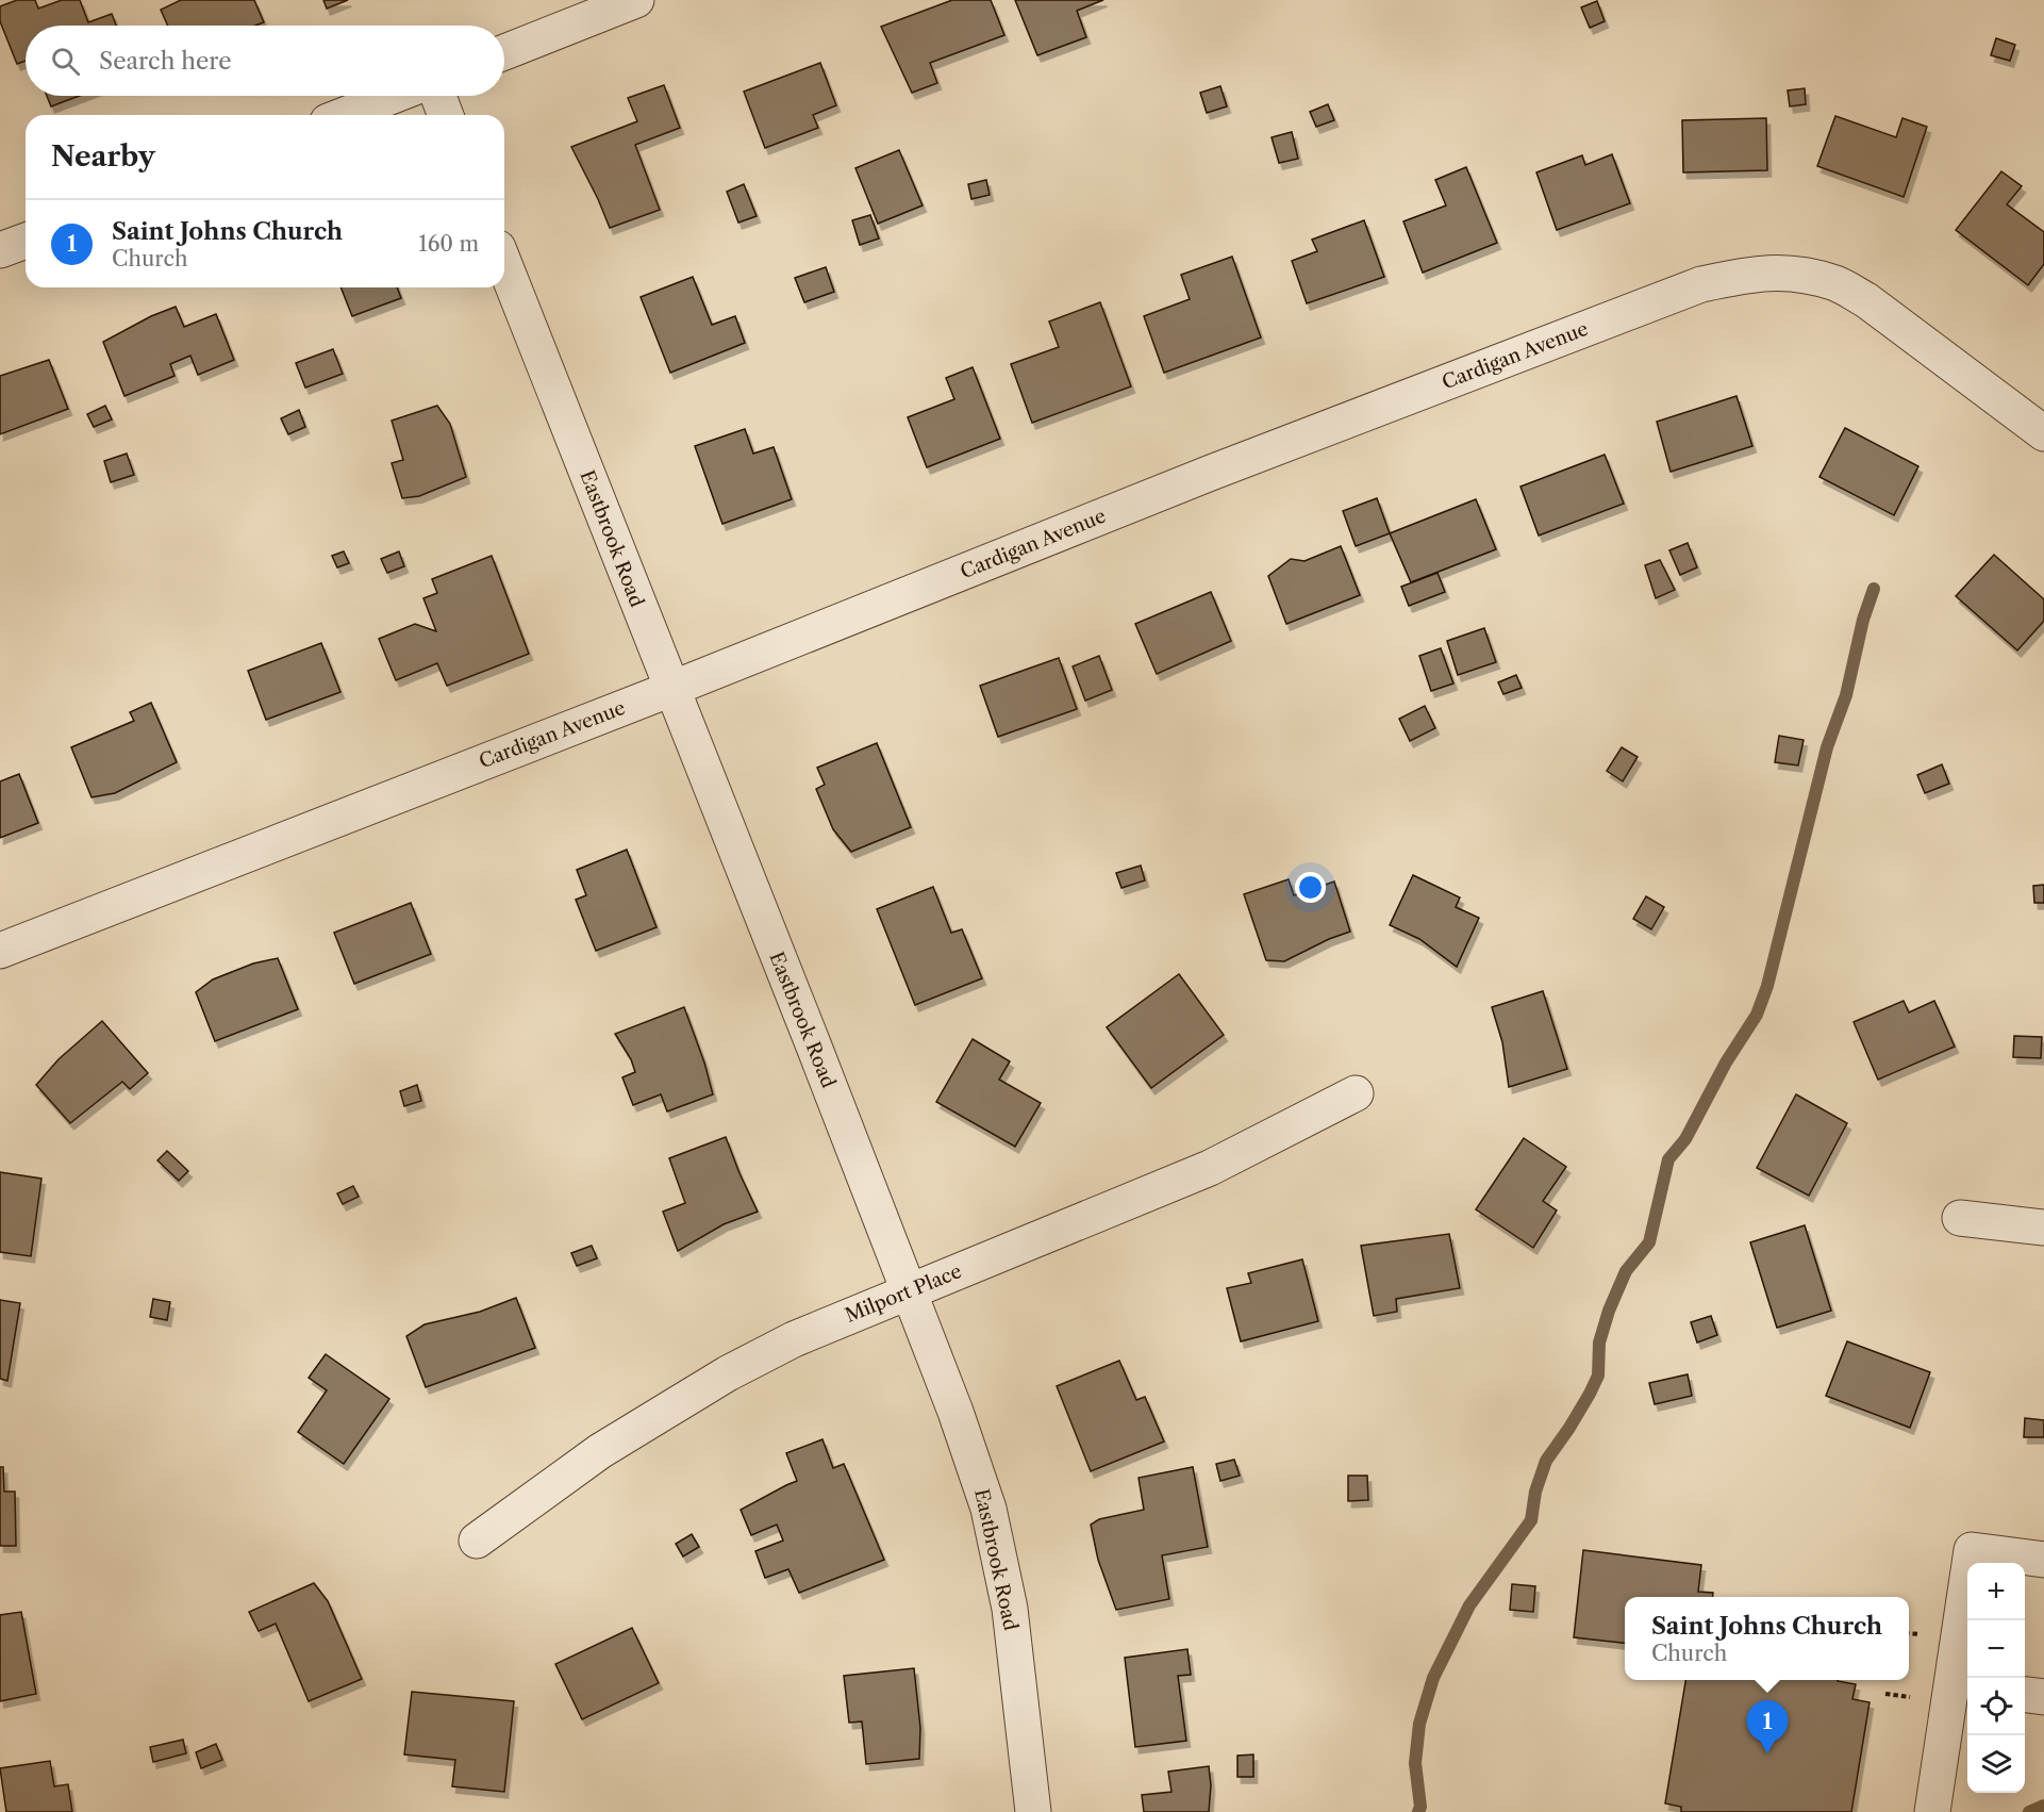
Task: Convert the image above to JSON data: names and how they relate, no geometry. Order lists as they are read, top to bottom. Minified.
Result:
{"streets":{"street":["Cardigan Avenue","Eastbrook Road","Milport Place"]},"crossings":[["Cardigan Avenue","Eastbrook Road"],["Eastbrook Road","Milport Place"]],"page":{"search":"Search here","heading":"Nearby","list":[{"mark":"1","name":"Saint Johns Church","note":"Church","value":"160 m"}],"map_buttons":["+","−"],"popup":["Saint Johns Church","Church"],"pins":"1"}}
